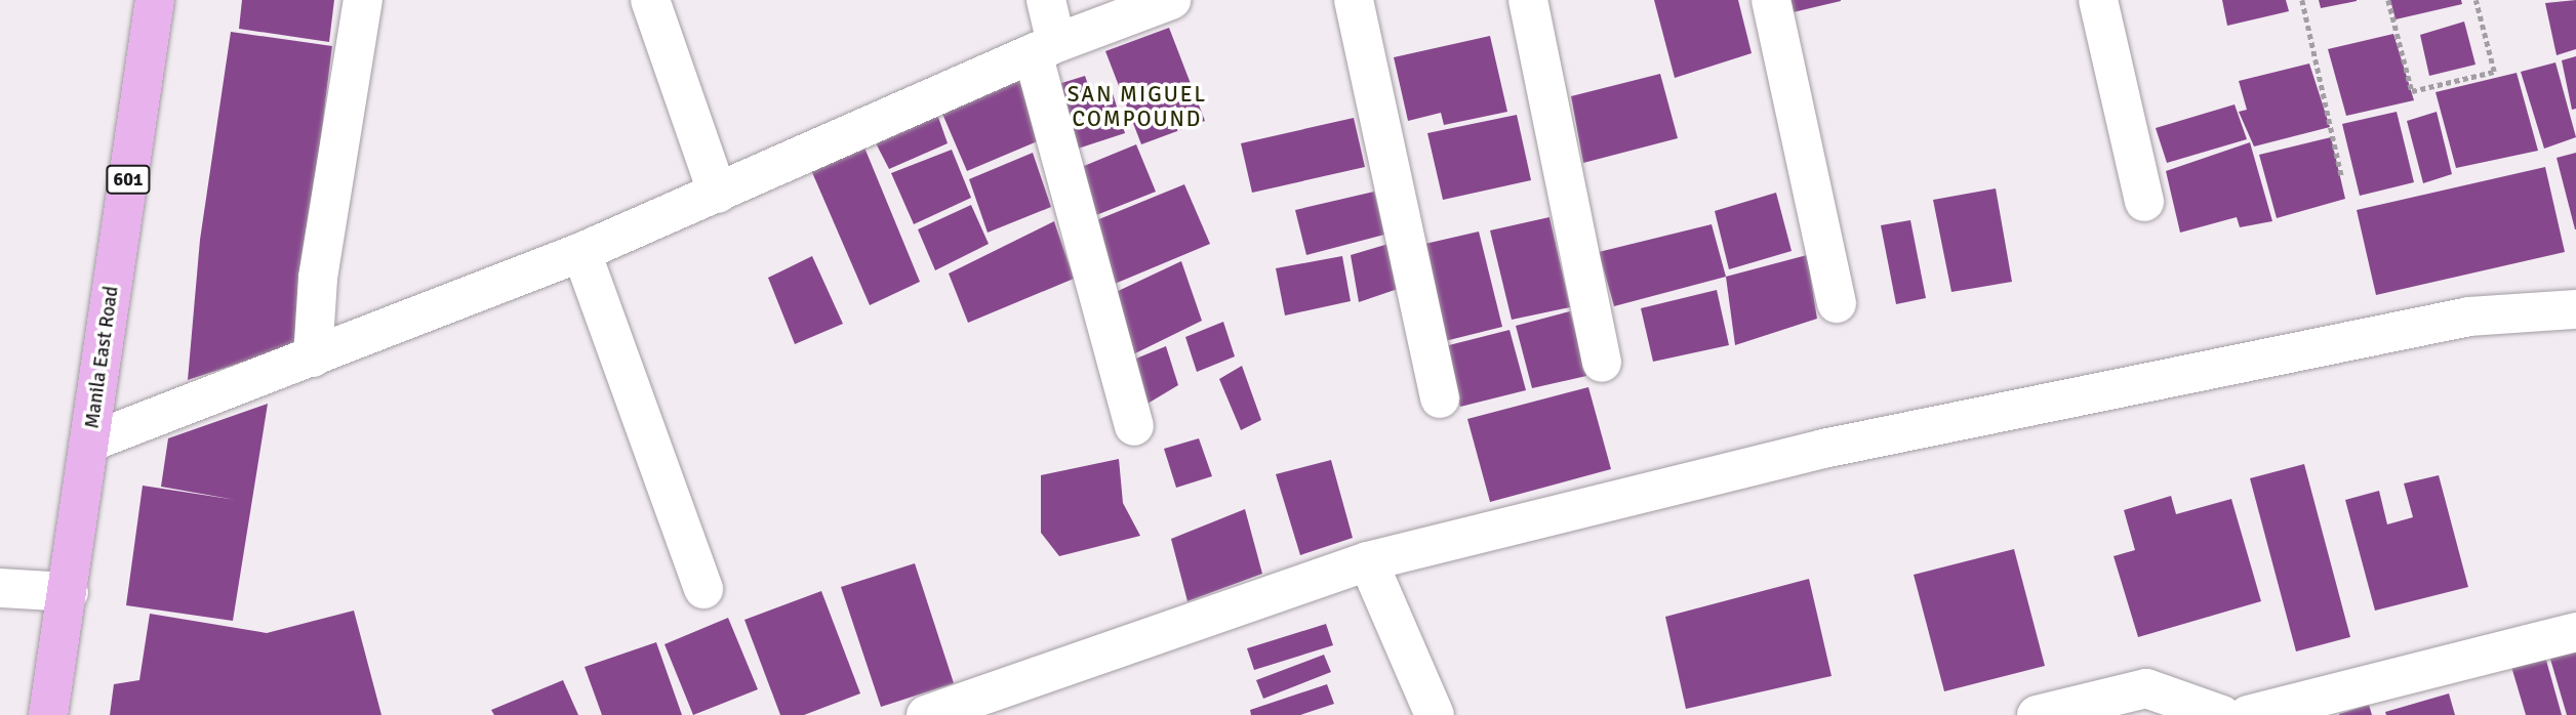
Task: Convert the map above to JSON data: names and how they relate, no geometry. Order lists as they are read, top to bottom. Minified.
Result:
{"streets":{"main road":["601","Manila East Road"]},"districts":["SAN MIGUEL COMPOUND"]}
